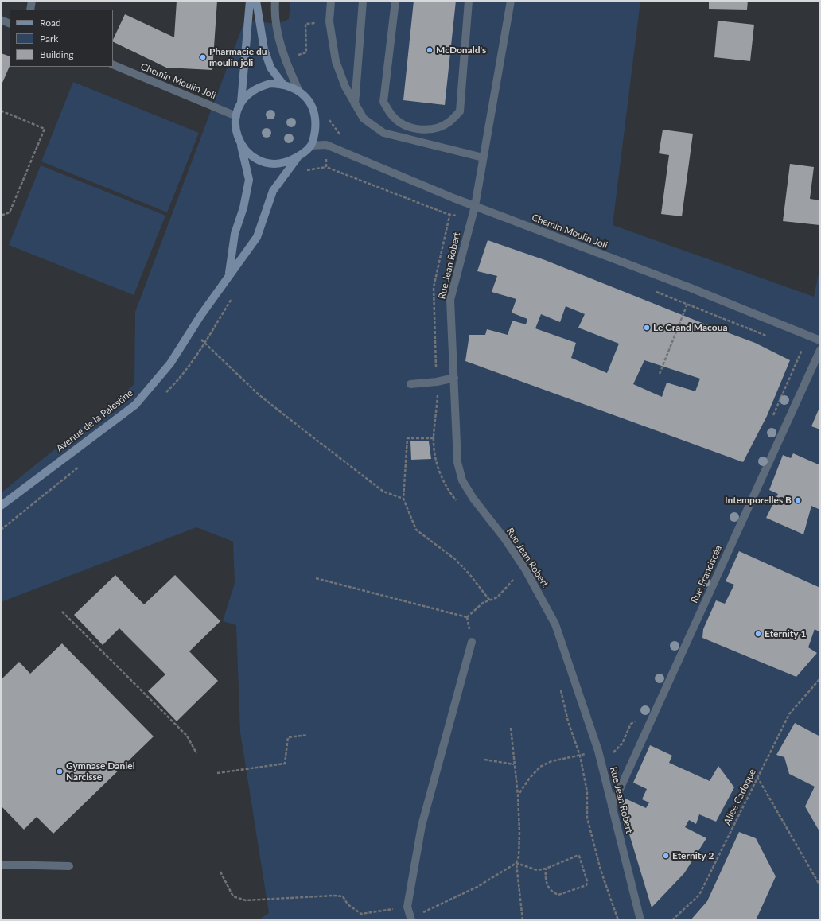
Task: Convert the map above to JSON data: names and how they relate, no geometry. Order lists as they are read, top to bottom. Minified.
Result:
{"streets":{"main road":["Avenue de la Palestine"],"street":["Chemin Moulin Joli","Rue Jean Robert","Rue Franciscéa"],"path":["Allée Cadoque"]},"crossings":[["Chemin Moulin Joli","Rue Jean Robert"],["Chemin Moulin Joli","Avenue de la Palestine"],["Rue Jean Robert","Rue Franciscéa"]],"places":["McDonald's","Pharmacie du moulin joli","Le Grand Macoua","Intemporelles B","Eternity 1","Gymnase Daniel Narcisse","Eternity 2"],"legend":["Road","Park","Building"]}
